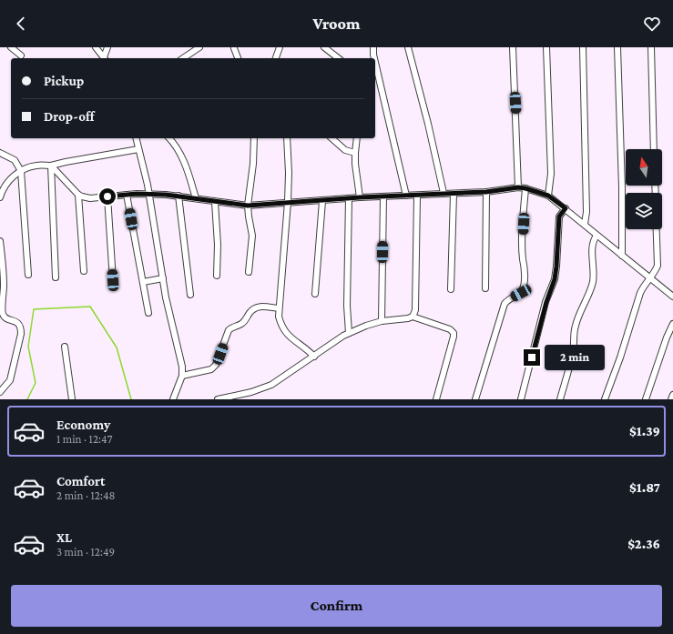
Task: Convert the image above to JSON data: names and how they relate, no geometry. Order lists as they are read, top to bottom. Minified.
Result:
{"north":"top","page":{"header":"Vroom","banner":["Pickup","Drop-off"],"bubble":"2 min","list":[{"name":"Economy","note":"1 min · 12:47","value":"$1.39"},{"name":"Comfort","note":"2 min · 12:48","value":"$1.87"},{"name":"XL","note":"3 min · 12:49","value":"$2.36"}],"buttons":"Confirm"}}
